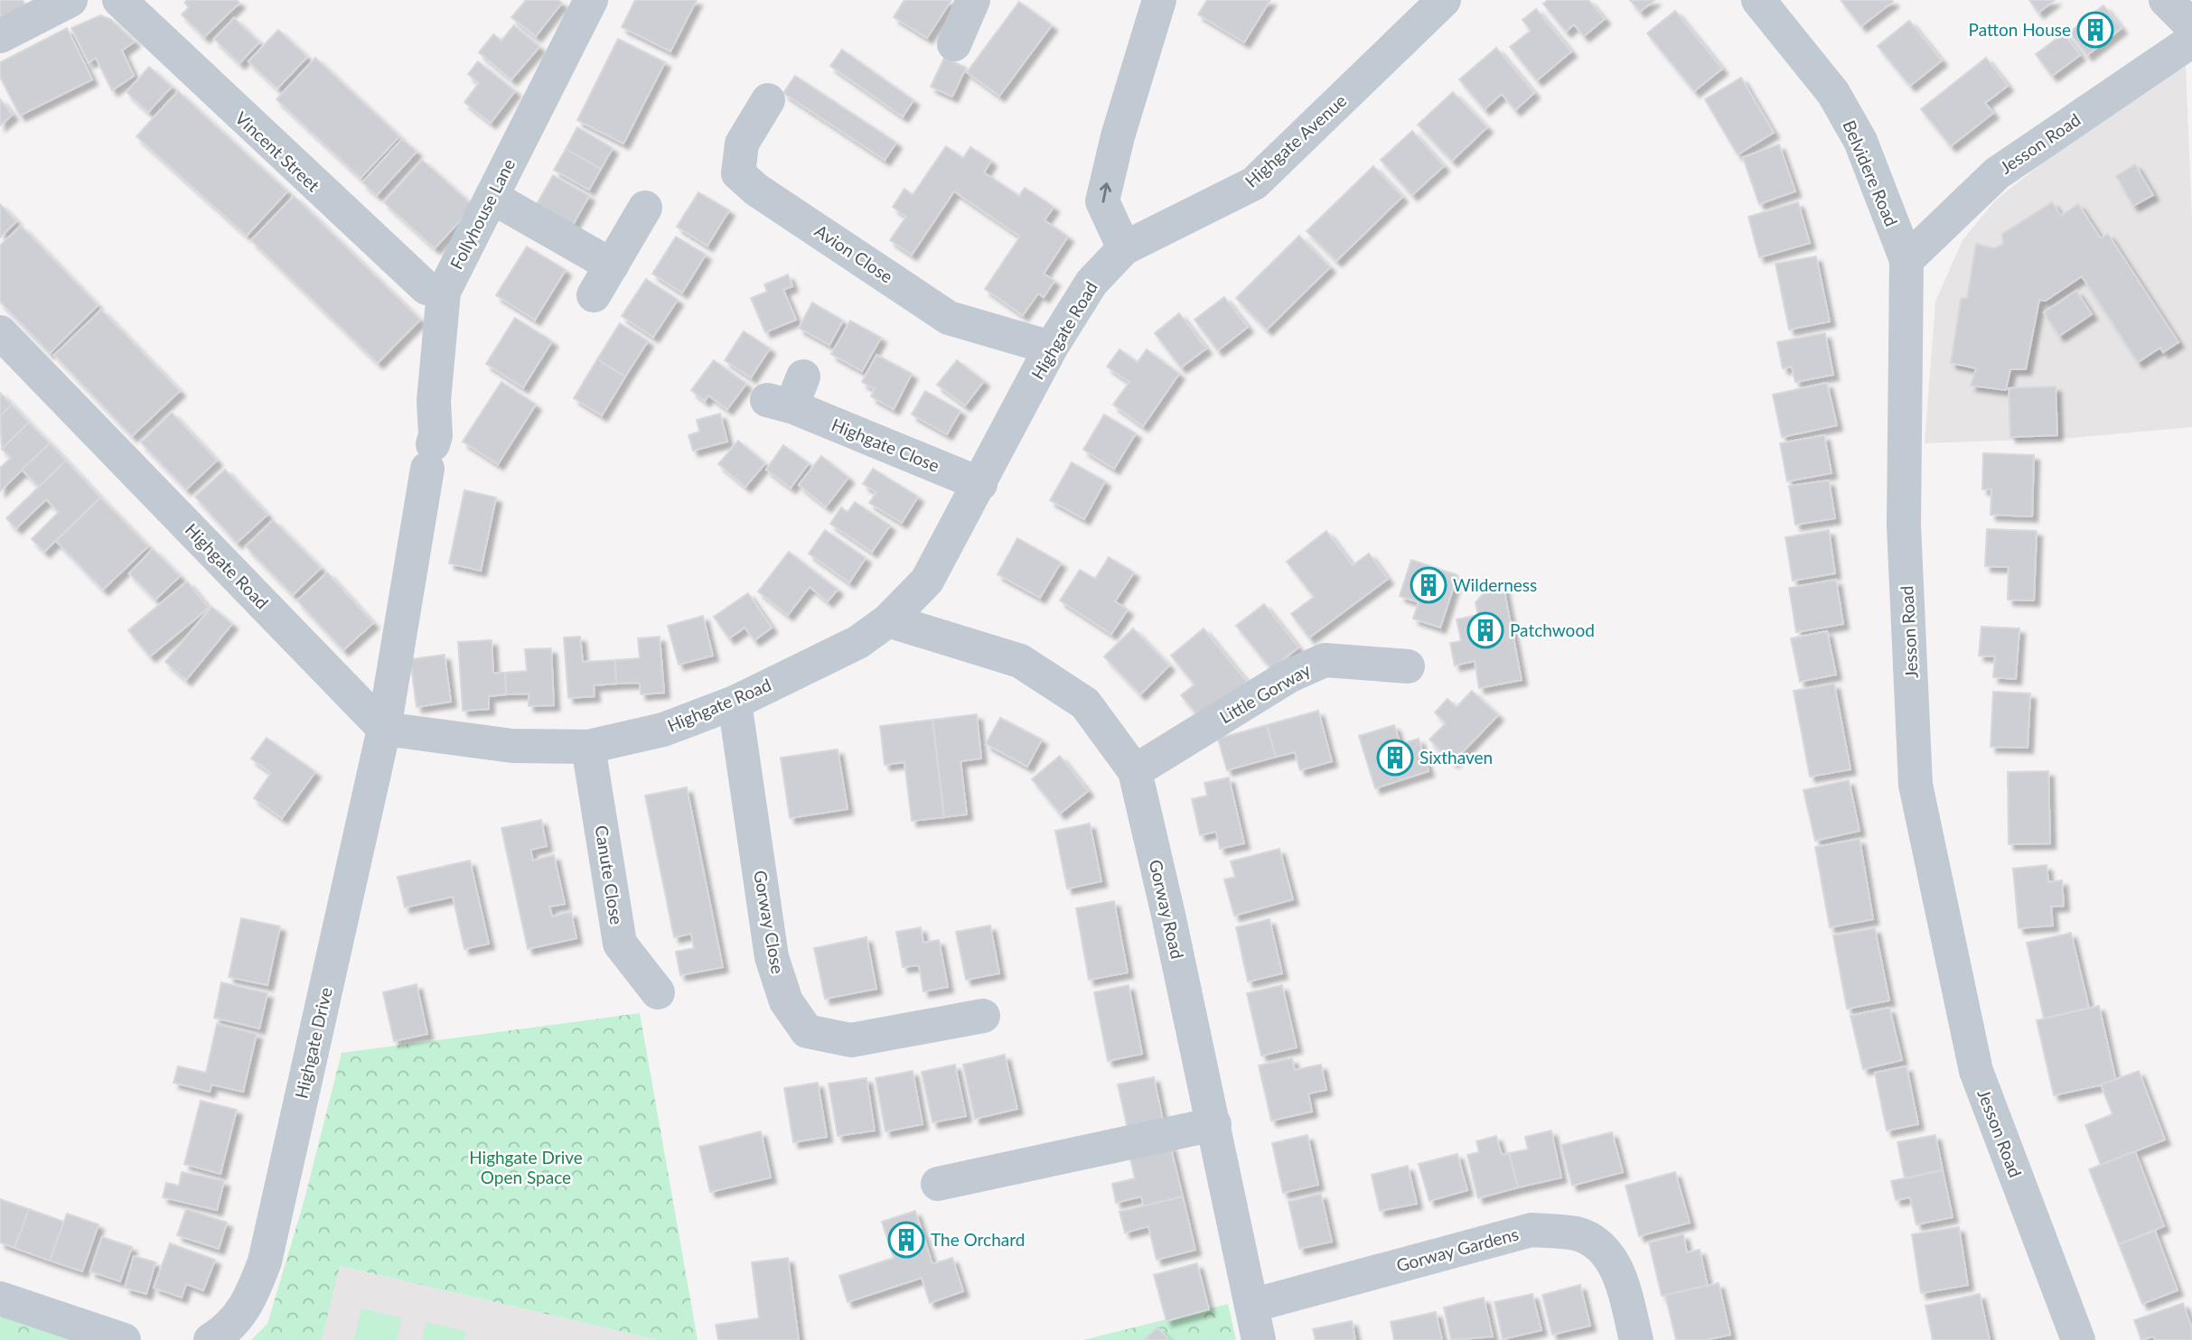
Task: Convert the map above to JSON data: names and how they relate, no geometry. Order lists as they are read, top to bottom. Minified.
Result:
{"streets":{"street":["Highgate Avenue","Jesson Road","Vincent Street","Belvidere Road","Follyhouse Lane","Avion Close","Highgate Road","Highgate Close","Little Gorway","Canute Close","Gorway Road","Gorway Close","Highgate Drive","Gorway Gardens"]},"crossings":[["Highgate Avenue","Highgate Road"],["Jesson Road","Belvidere Road"],["Vincent Street","Follyhouse Lane"],["Follyhouse Lane","Highgate Road"],["Follyhouse Lane","Highgate Drive"],["Avion Close","Highgate Road"],["Highgate Road","Highgate Close"],["Highgate Road","Canute Close"],["Highgate Road","Gorway Road"],["Highgate Road","Gorway Close"],["Highgate Road","Highgate Drive"],["Little Gorway","Gorway Road"],["Gorway Road","Gorway Gardens"]],"parks":["Highgate Drive Open Space"],"places":{"building":["Patton House","Wilderness","Patchwood","Sixthaven","The Orchard"]}}
